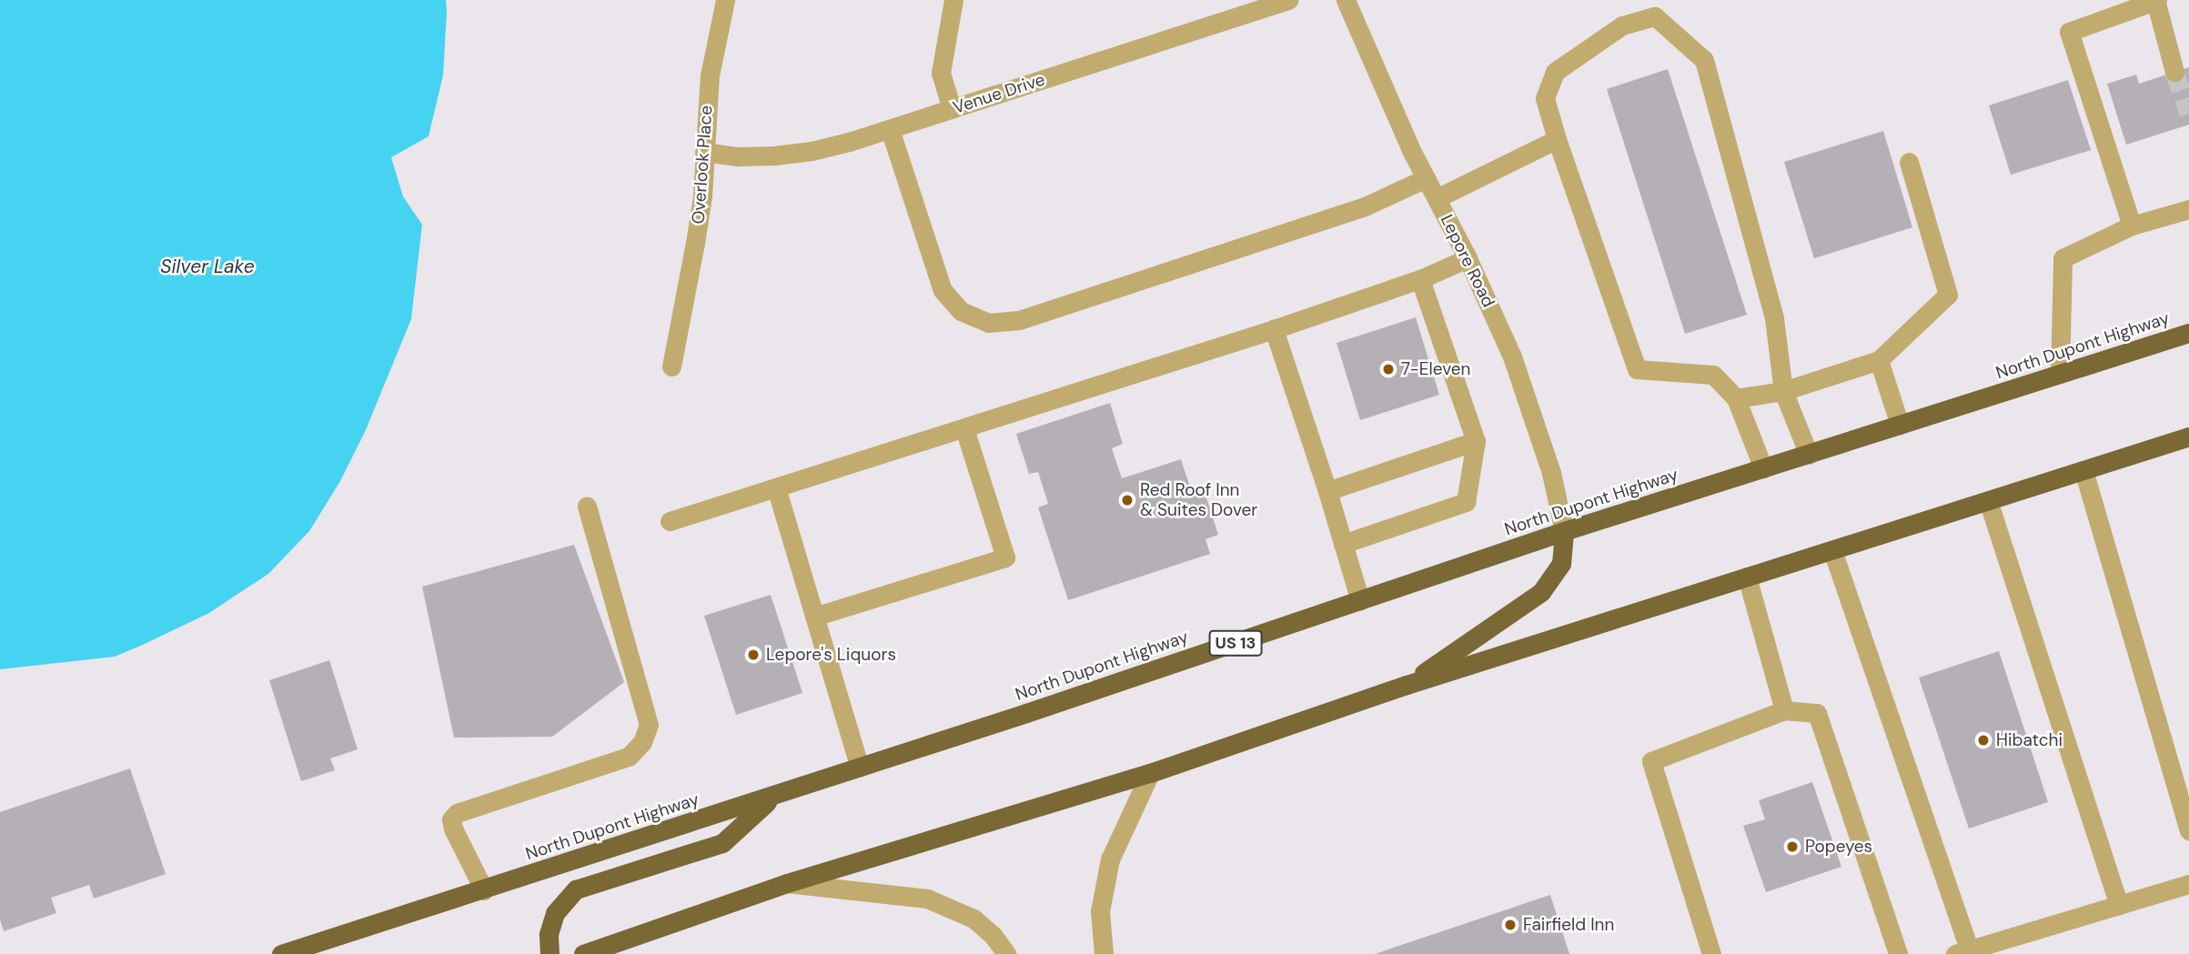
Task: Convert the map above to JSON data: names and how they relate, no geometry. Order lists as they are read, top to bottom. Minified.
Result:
{"streets":{"highway":["North Dupont Highway","US 13"],"street":["Venue Drive","Overlook Place","Lepore Road"]},"crossings":[["Venue Drive","Overlook Place"],["Lepore Road","North Dupont Highway"]],"water":["Silver Lake"],"places":["7-Eleven","Red Roof Inn & Suites Dover","Lepore's Liquors","Hibatchi","Popeyes","Fairfield Inn"]}
